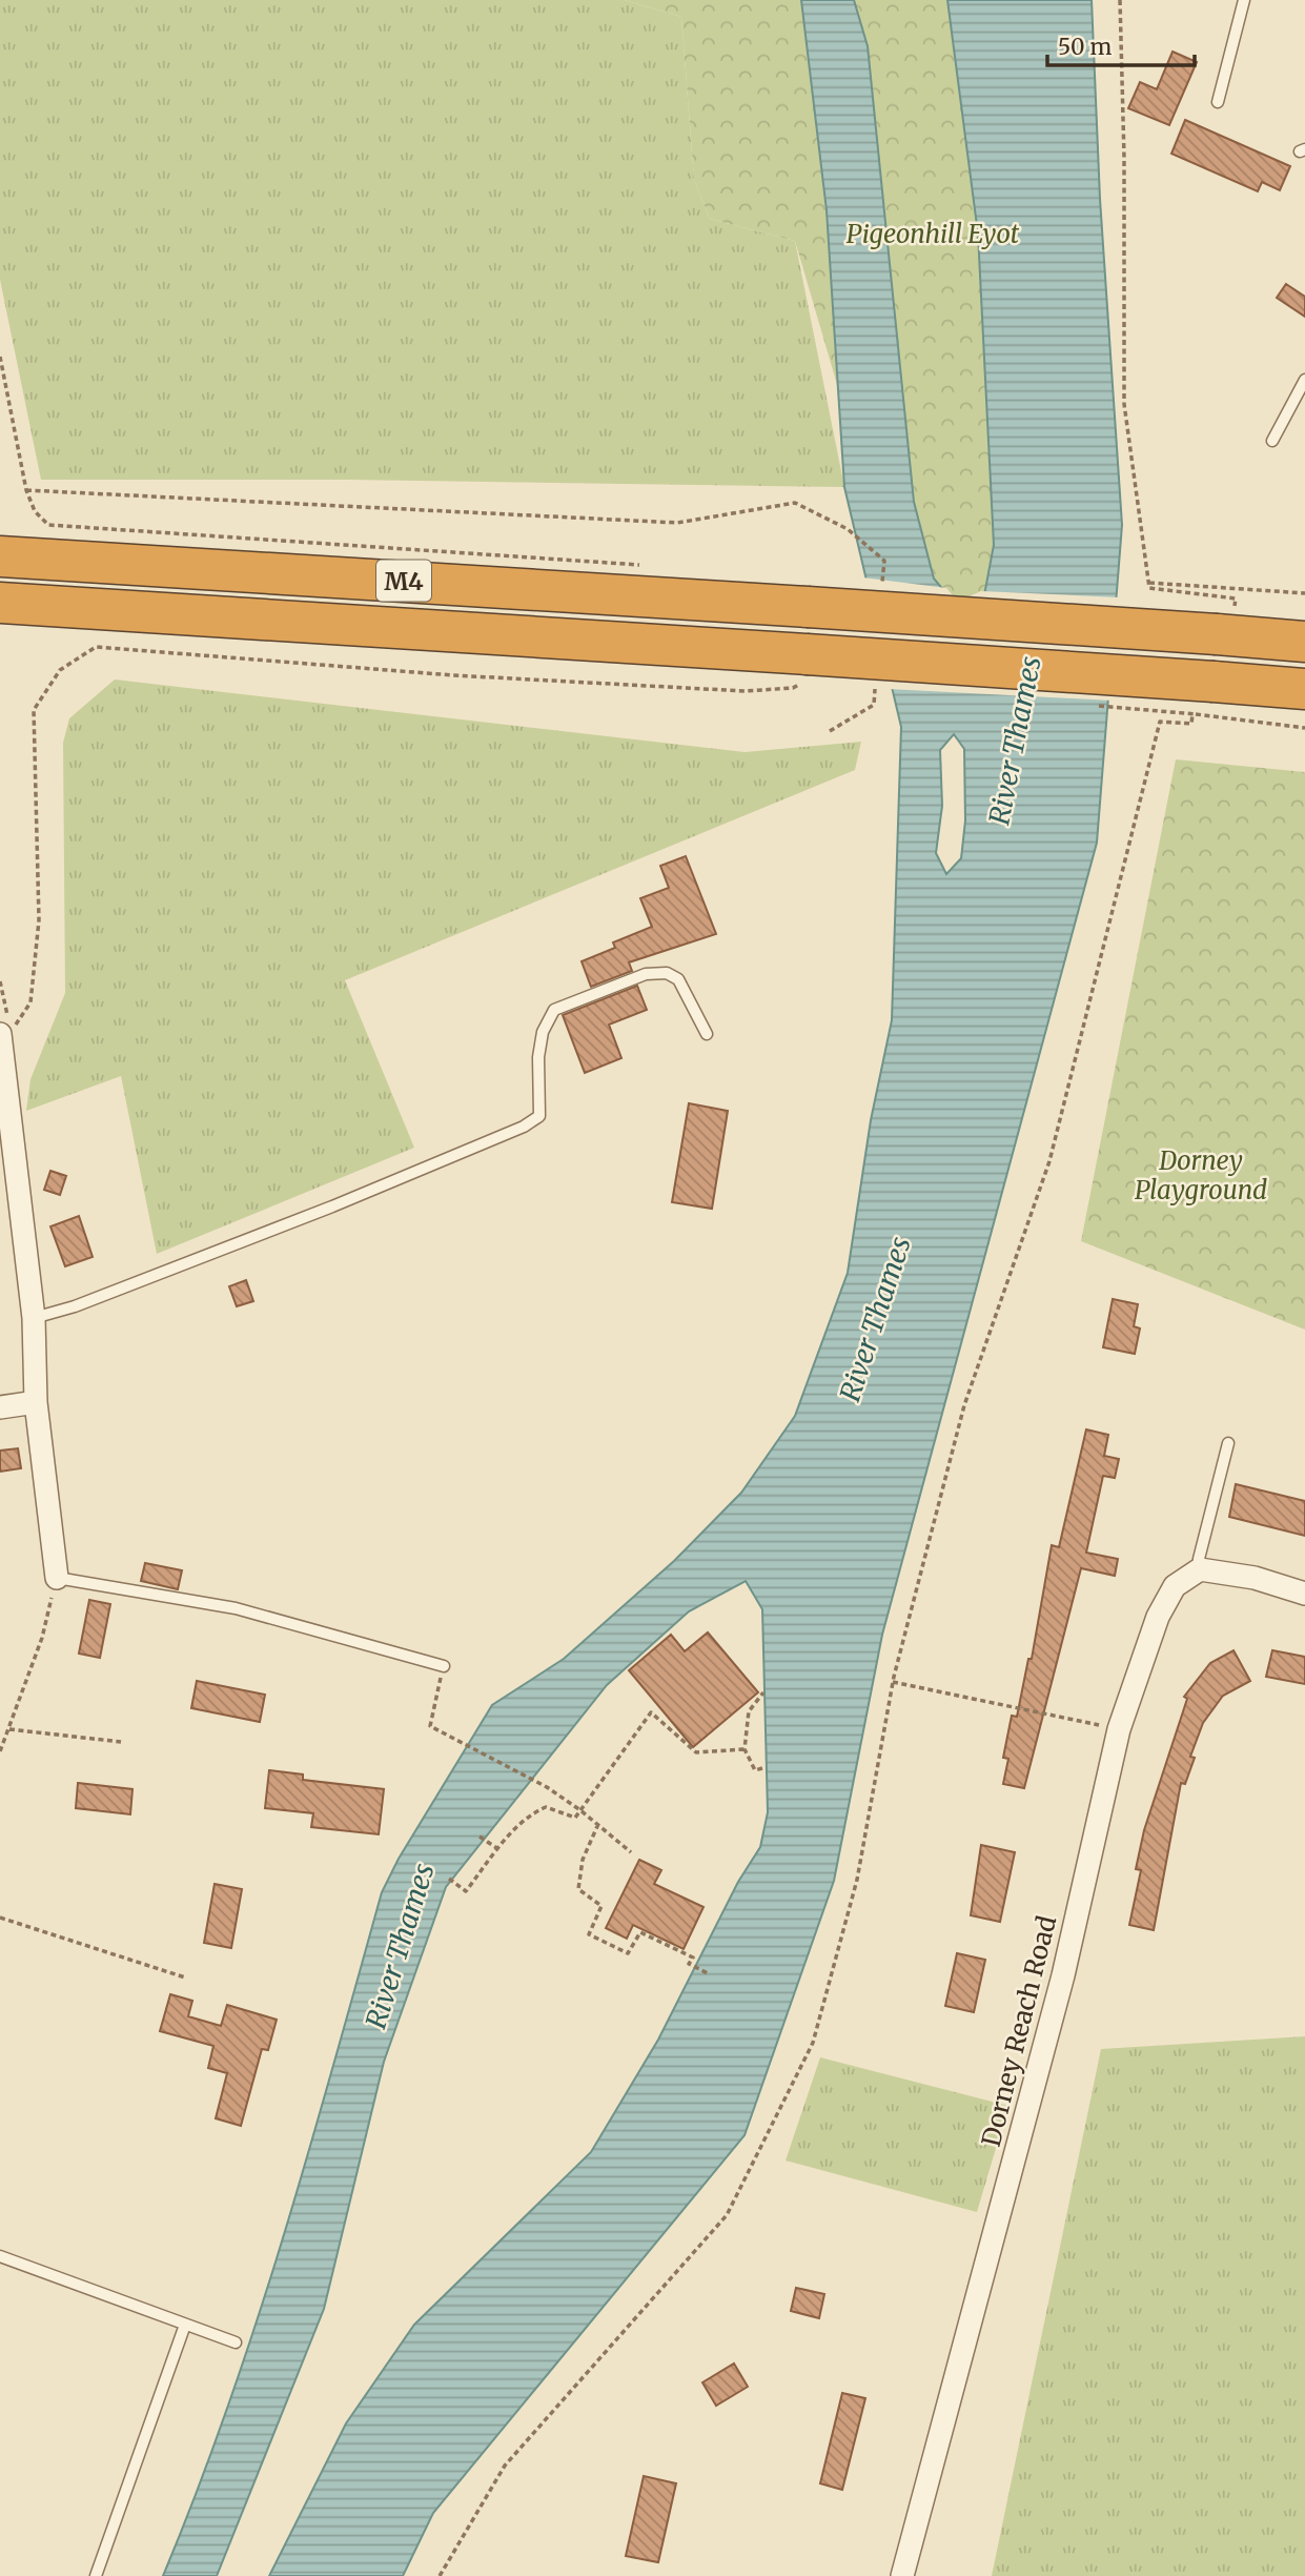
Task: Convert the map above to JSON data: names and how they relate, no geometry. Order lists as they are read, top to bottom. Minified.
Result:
{"streets":{"highway":["M4"],"street":["Dorney Reach Road"]},"water":["River Thames"],"parks":["Pigeonhill Eyot","Dorney Playground"],"scale_bar":"50 m"}
